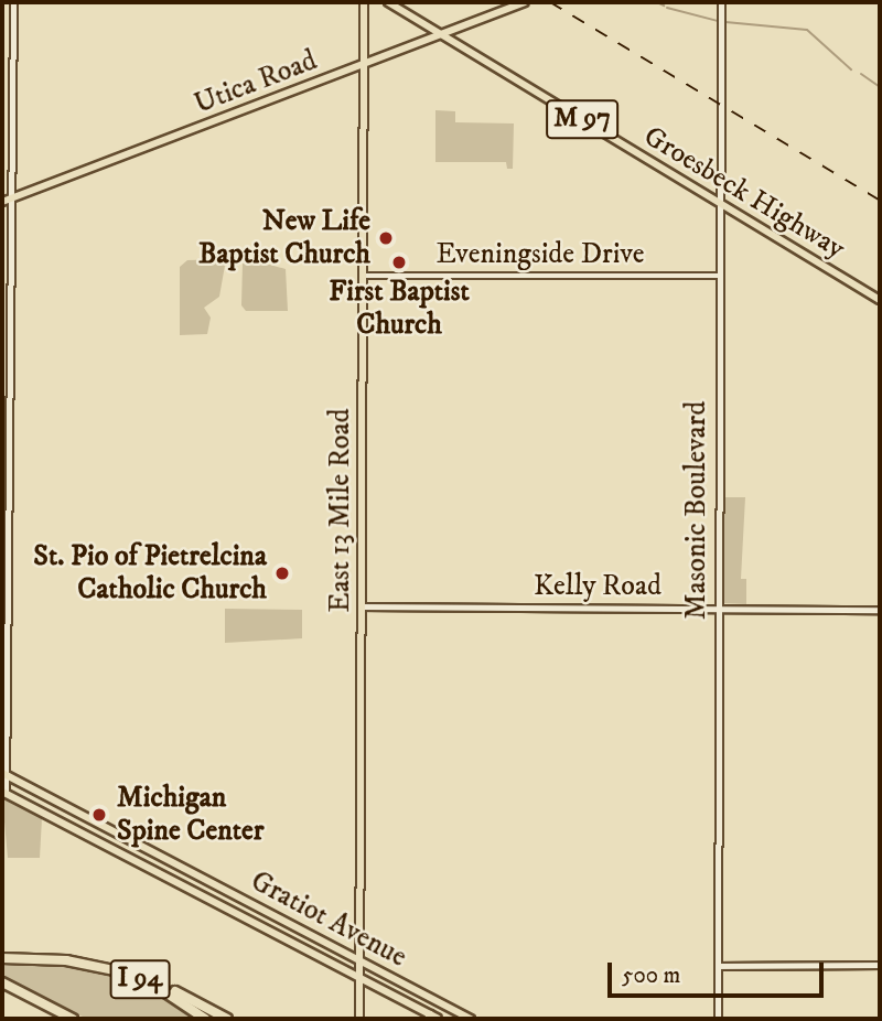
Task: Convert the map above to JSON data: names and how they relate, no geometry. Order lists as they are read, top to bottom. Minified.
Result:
{"streets":{"highway":["I 94"],"main road":["Utica Road","M 97","Groesbeck Highway","East 13 Mile Road","Gratiot Avenue"],"street":["Eveningside Drive","Masonic Boulevard","Kelly Road"]},"crossings":[["Utica Road","Groesbeck Highway"],["Utica Road","East 13 Mile Road"],["Groesbeck Highway","Masonic Boulevard"],["Eveningside Drive","East 13 Mile Road"],["Eveningside Drive","Masonic Boulevard"],["East 13 Mile Road","Kelly Road"],["East 13 Mile Road","Gratiot Avenue"],["Masonic Boulevard","Kelly Road"]],"places":["New Life Baptist Church","First Baptist Church","St. Pio of Pietrelcina Catholic Church","Michigan Spine Center"],"scale_bar":"500 m"}
